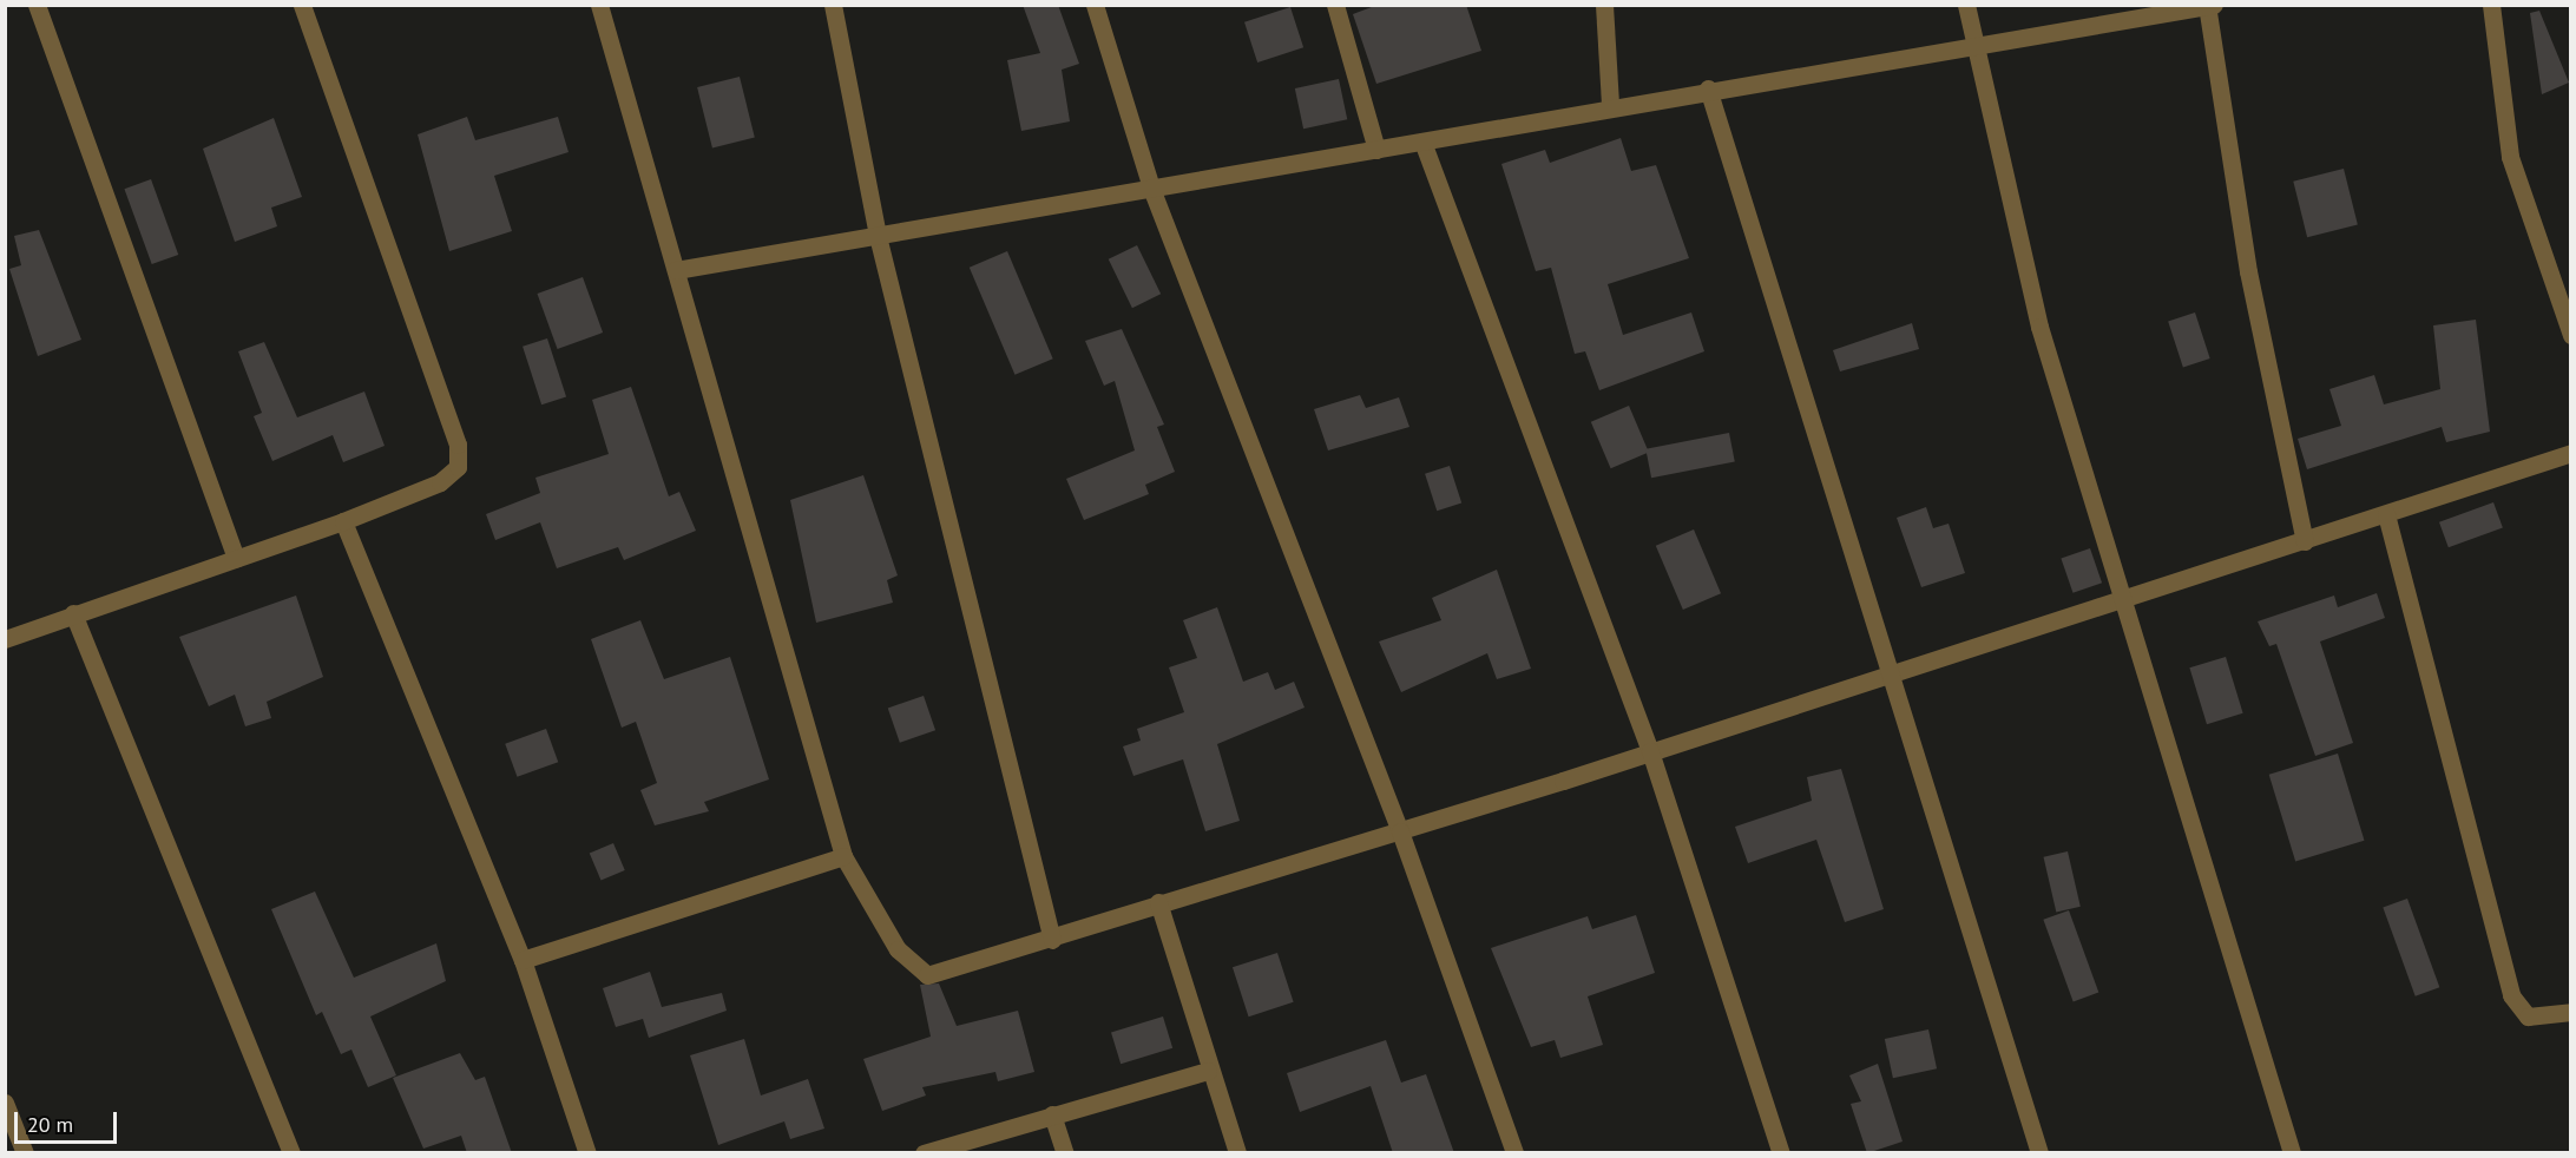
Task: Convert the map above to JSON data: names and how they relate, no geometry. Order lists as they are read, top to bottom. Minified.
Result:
{"scale_bar":"20 m"}
